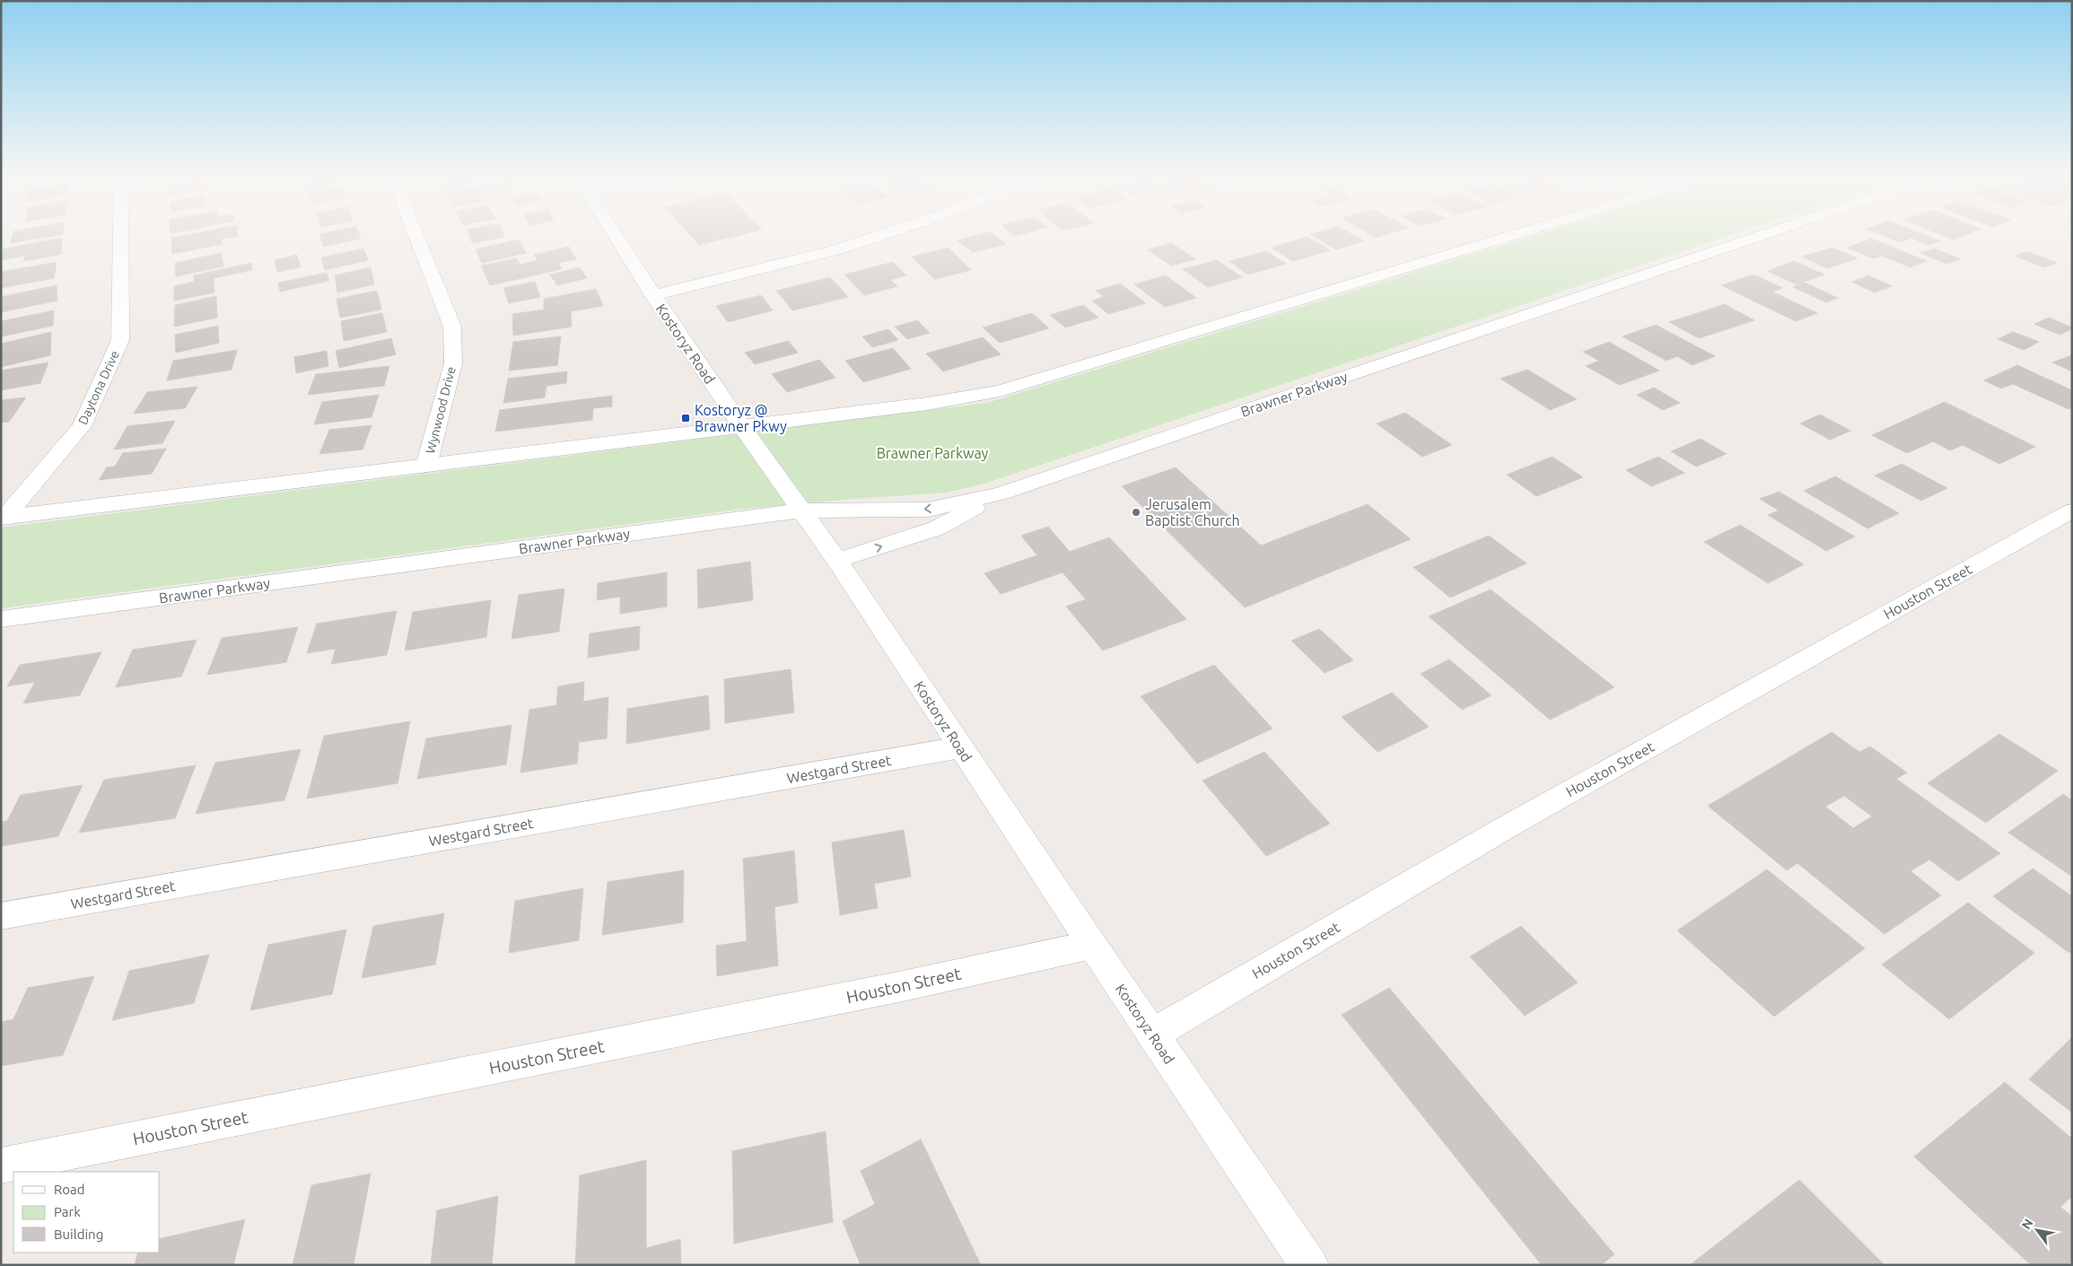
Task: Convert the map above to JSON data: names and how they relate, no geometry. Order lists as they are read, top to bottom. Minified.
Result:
{"streets":{"street":["Kostoryz Road","Daytona Drive","Brawner Parkway","Wynwood Drive","Houston Street","Westgard Street"]},"crossings":[["Kostoryz Road","Brawner Parkway"],["Kostoryz Road","Houston Street"],["Kostoryz Road","Westgard Street"]],"parks":["Brawner Parkway"],"places":{"transit":["Kostoryz @ Brawner Pkwy"],"other":["Jerusalem Baptist Church"]},"legend":["Road","Park","Building"],"north":"top left"}
